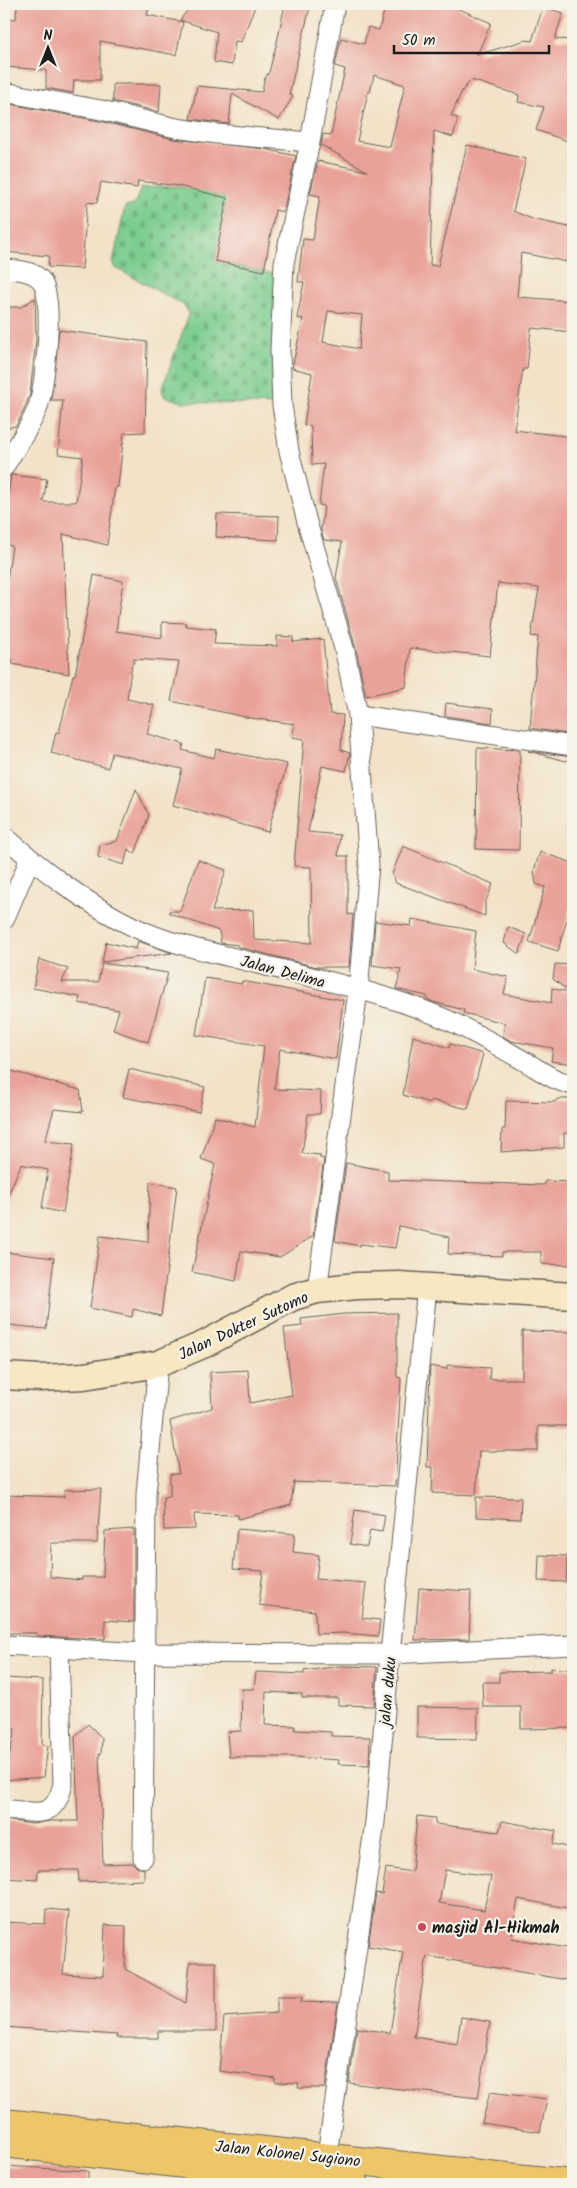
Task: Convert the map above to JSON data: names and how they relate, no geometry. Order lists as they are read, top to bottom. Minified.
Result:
{"streets":{"highway":["Jalan Kolonel Sugiono"],"main road":["Jalan Dokter Sutomo"],"street":["Jalan Delima","jalan duku"]},"crossings":[["Jalan Dokter Sutomo","jalan duku"],["jalan duku","Jalan Kolonel Sugiono"]],"places":["masjid Al-Hikmah"],"scale_bar":"50 m","north":"top"}
